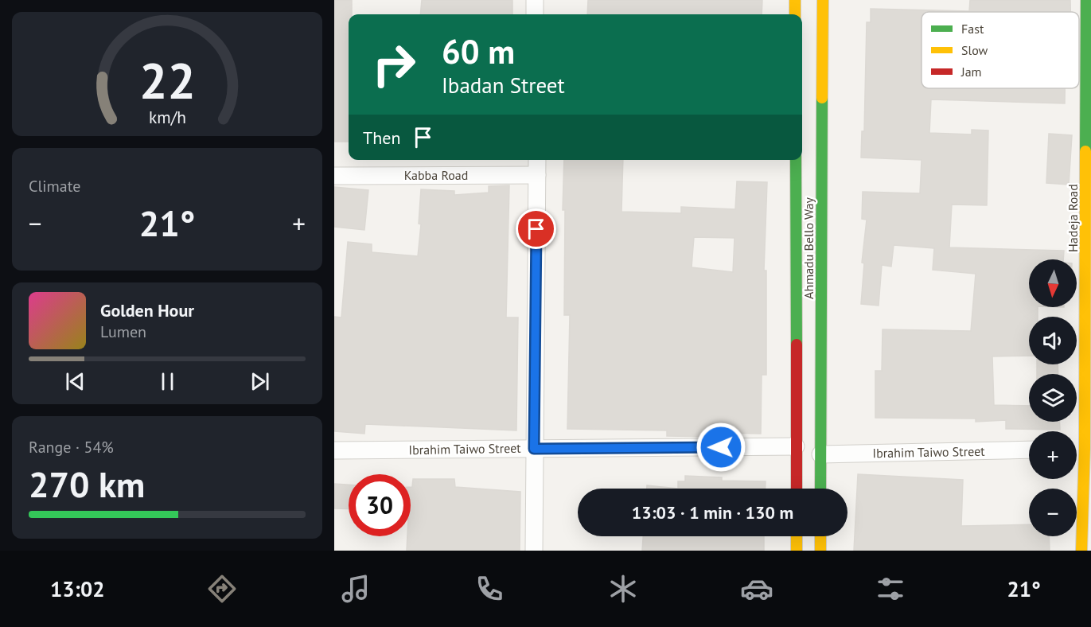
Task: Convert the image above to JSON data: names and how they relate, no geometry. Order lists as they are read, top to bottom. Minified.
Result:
{"streets":{"main road":["Hadeja Road","Ahmadu Bello Way"],"street":["Kabba Road","Ibrahim Taiwo Street"]},"crossings":[["Ahmadu Bello Way","Ibrahim Taiwo Street"]],"legend":["Fast","Slow","Jam"],"north":"bottom","page":{"turn":["60 m","Ibadan Street"],"then":"Then","tile":["Climate",["Range · 54%","270 km"]],"heat":["−","21°","+"],"map_buttons":["+","−"],"song":["Golden Hour","Lumen"],"limit":"30","trip":"13:03 · 1 min · 130 m","tabs":["13:02","21°"],"gauge":["22","km/h"]}}
